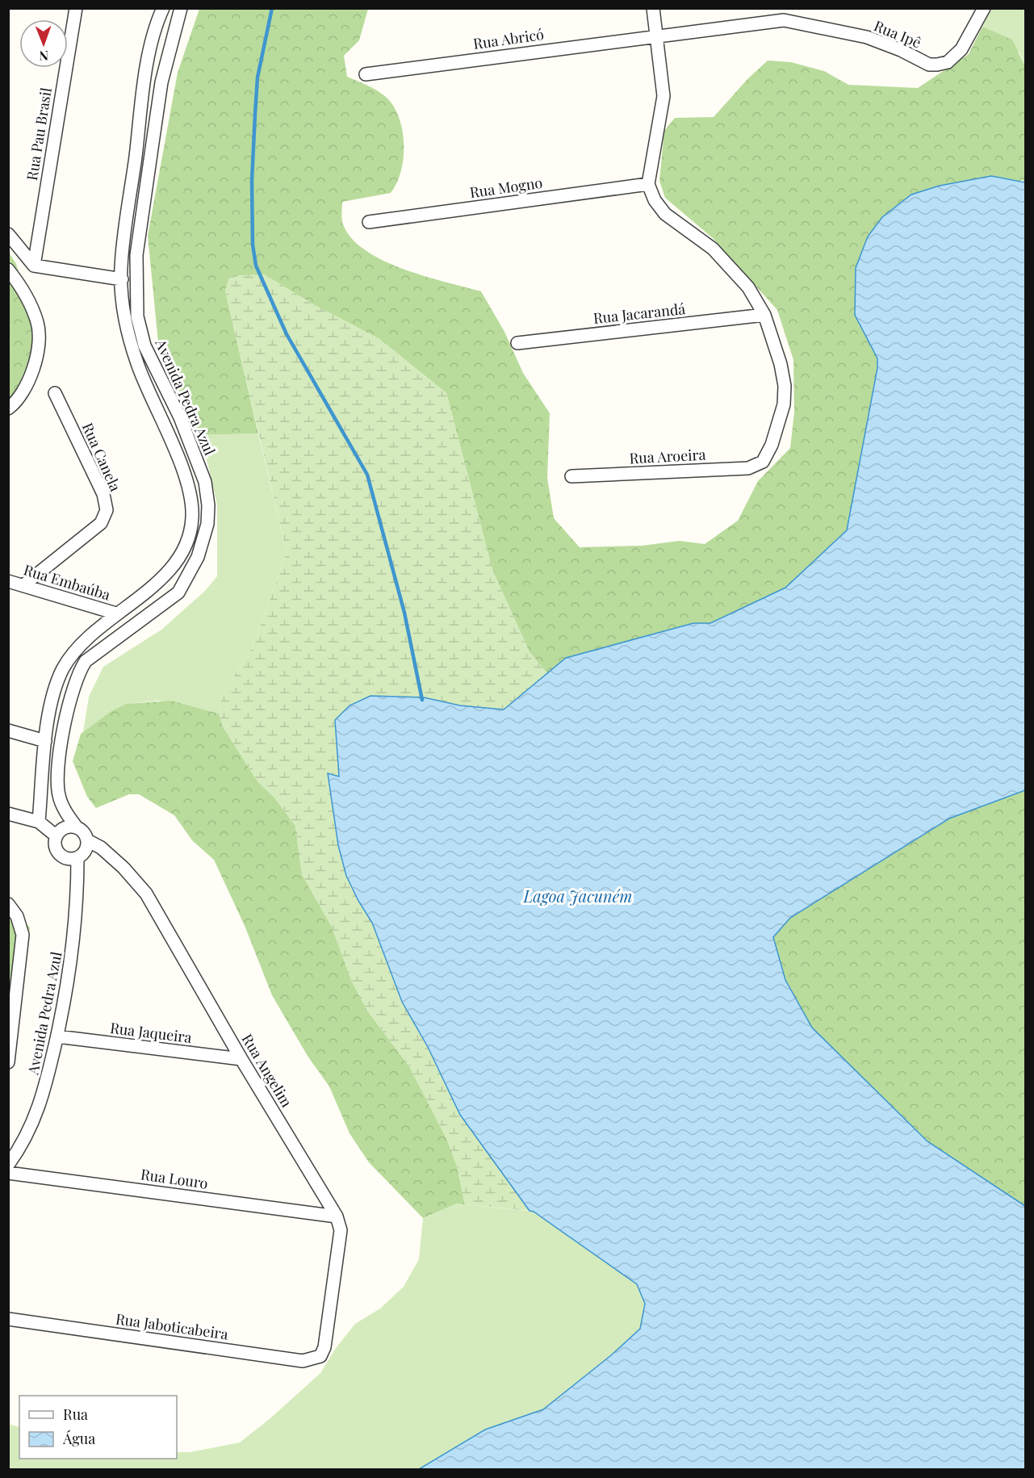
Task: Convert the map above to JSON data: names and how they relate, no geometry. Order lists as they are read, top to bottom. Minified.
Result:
{"streets":{"street":["Rua Ipê","Rua Abricó","Rua Pau Brasil","Rua Mogno","Rua Jacarandá","Avenida Pedra Azul","Rua Aroeira","Rua Canela","Rua Embaúba","Rua Jaqueira","Rua Angelim","Rua Louro","Rua Jaboticabeira"]},"crossings":[["Rua Ipê","Rua Abricó"],["Rua Jacarandá","Rua Aroeira"],["Avenida Pedra Azul","Rua Embaúba"],["Avenida Pedra Azul","Rua Jaqueira"],["Avenida Pedra Azul","Rua Angelim"],["Rua Canela","Rua Embaúba"],["Rua Jaqueira","Rua Angelim"],["Rua Angelim","Rua Louro"],["Rua Angelim","Rua Jaboticabeira"]],"water":["Lagoa Jacuném"],"legend":["Rua","Água"],"north":"bottom"}
